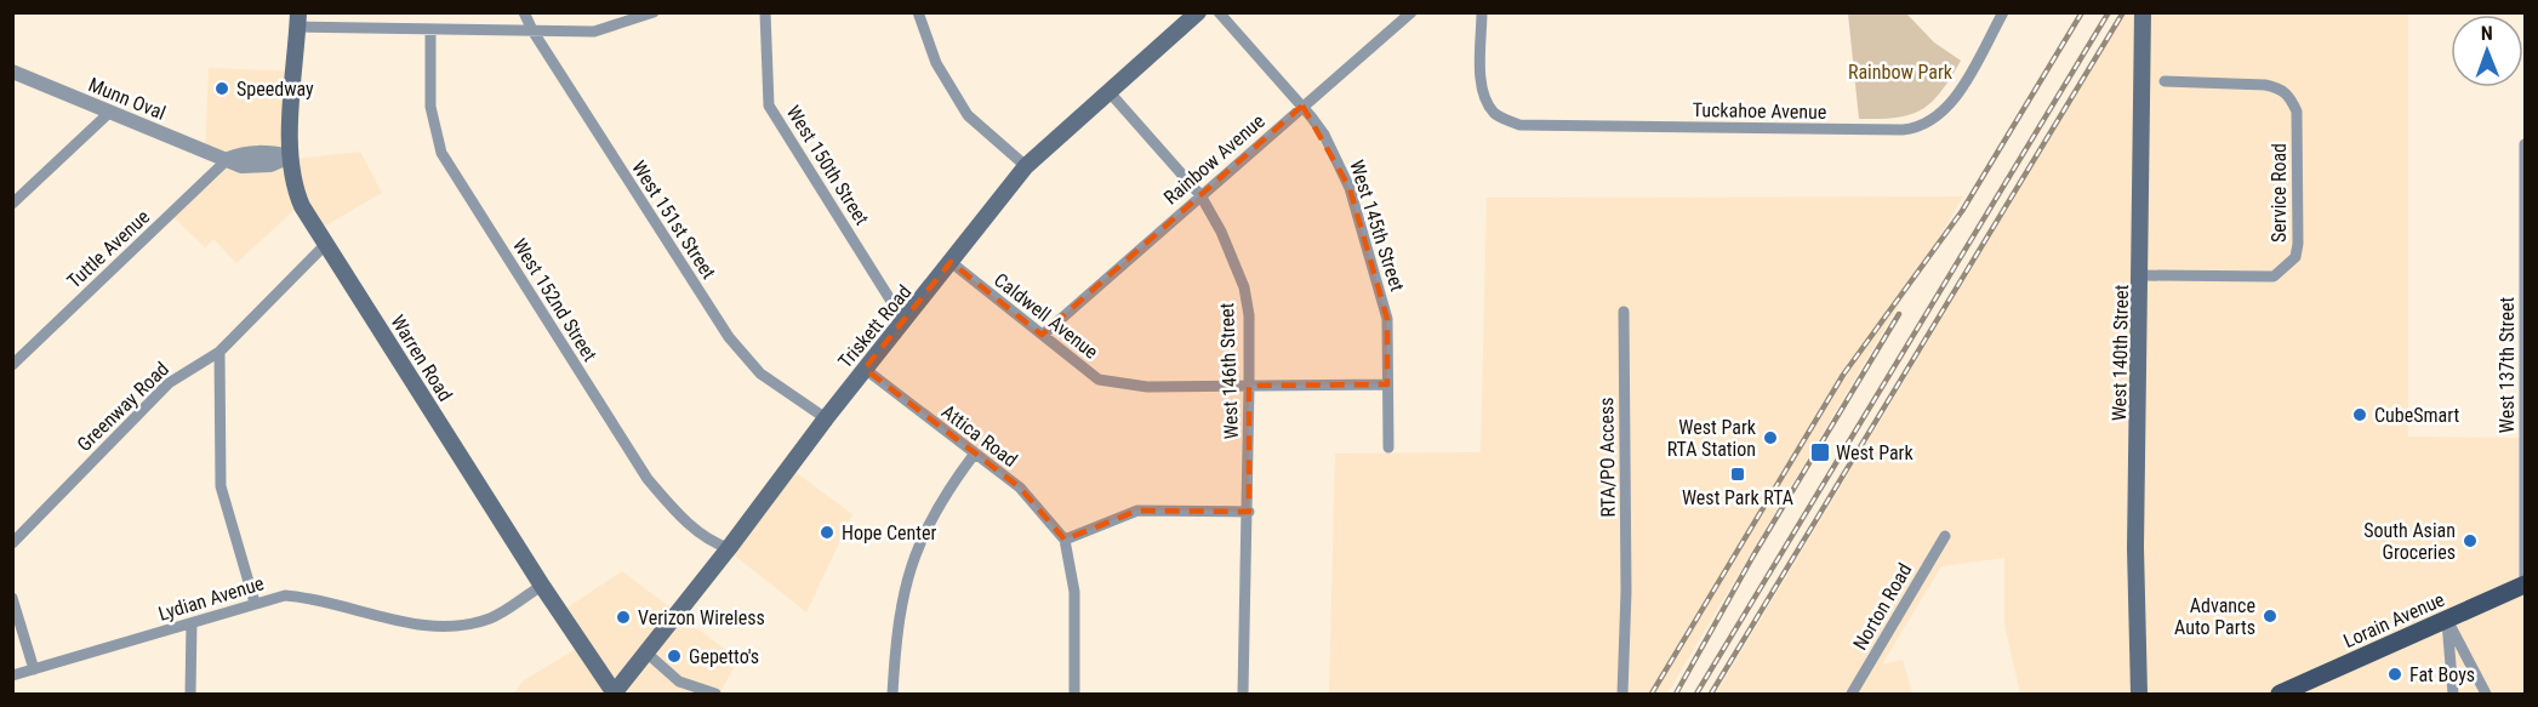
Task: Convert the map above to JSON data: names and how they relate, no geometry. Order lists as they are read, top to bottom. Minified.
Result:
{"streets":{"main road":["Triskett Road","West 140th Street","Warren Road","Lorain Avenue"],"street":["Munn Oval","Tuckahoe Avenue","Rainbow Avenue","West 150th Street","Service Road","West 151st Street","West 145th Street","Tuttle Avenue","West 152nd Street","Caldwell Avenue","West 137th Street","West 146th Street","Greenway Road","Attica Road","RTA/PO Access","Lydian Avenue","Norton Road"]},"crossings":[["Munn Oval","Tuttle Avenue"],["Munn Oval","Warren Road"],["Rainbow Avenue","West 145th Street"],["Rainbow Avenue","Caldwell Avenue"],["Rainbow Avenue","West 146th Street"],["West 150th Street","Triskett Road"],["Service Road","West 140th Street"],["West 151st Street","Triskett Road"],["West 145th Street","Caldwell Avenue"],["West 152nd Street","Triskett Road"],["Caldwell Avenue","Triskett Road"],["Caldwell Avenue","West 146th Street"],["Triskett Road","Warren Road"],["Triskett Road","West 146th Street"],["Triskett Road","Attica Road"],["Warren Road","Greenway Road"],["Warren Road","Lydian Avenue"],["West 137th Street","Lorain Avenue"]],"parks":["Rainbow Park"],"places":{"other":["Speedway","CubeSmart","West Park RTA Station","Hope Center","South Asian Groceries","Advance Auto Parts","Verizon Wireless","Gepetto's","Fat Boys"],"transit":["West Park","West Park RTA"]},"north":"top"}
